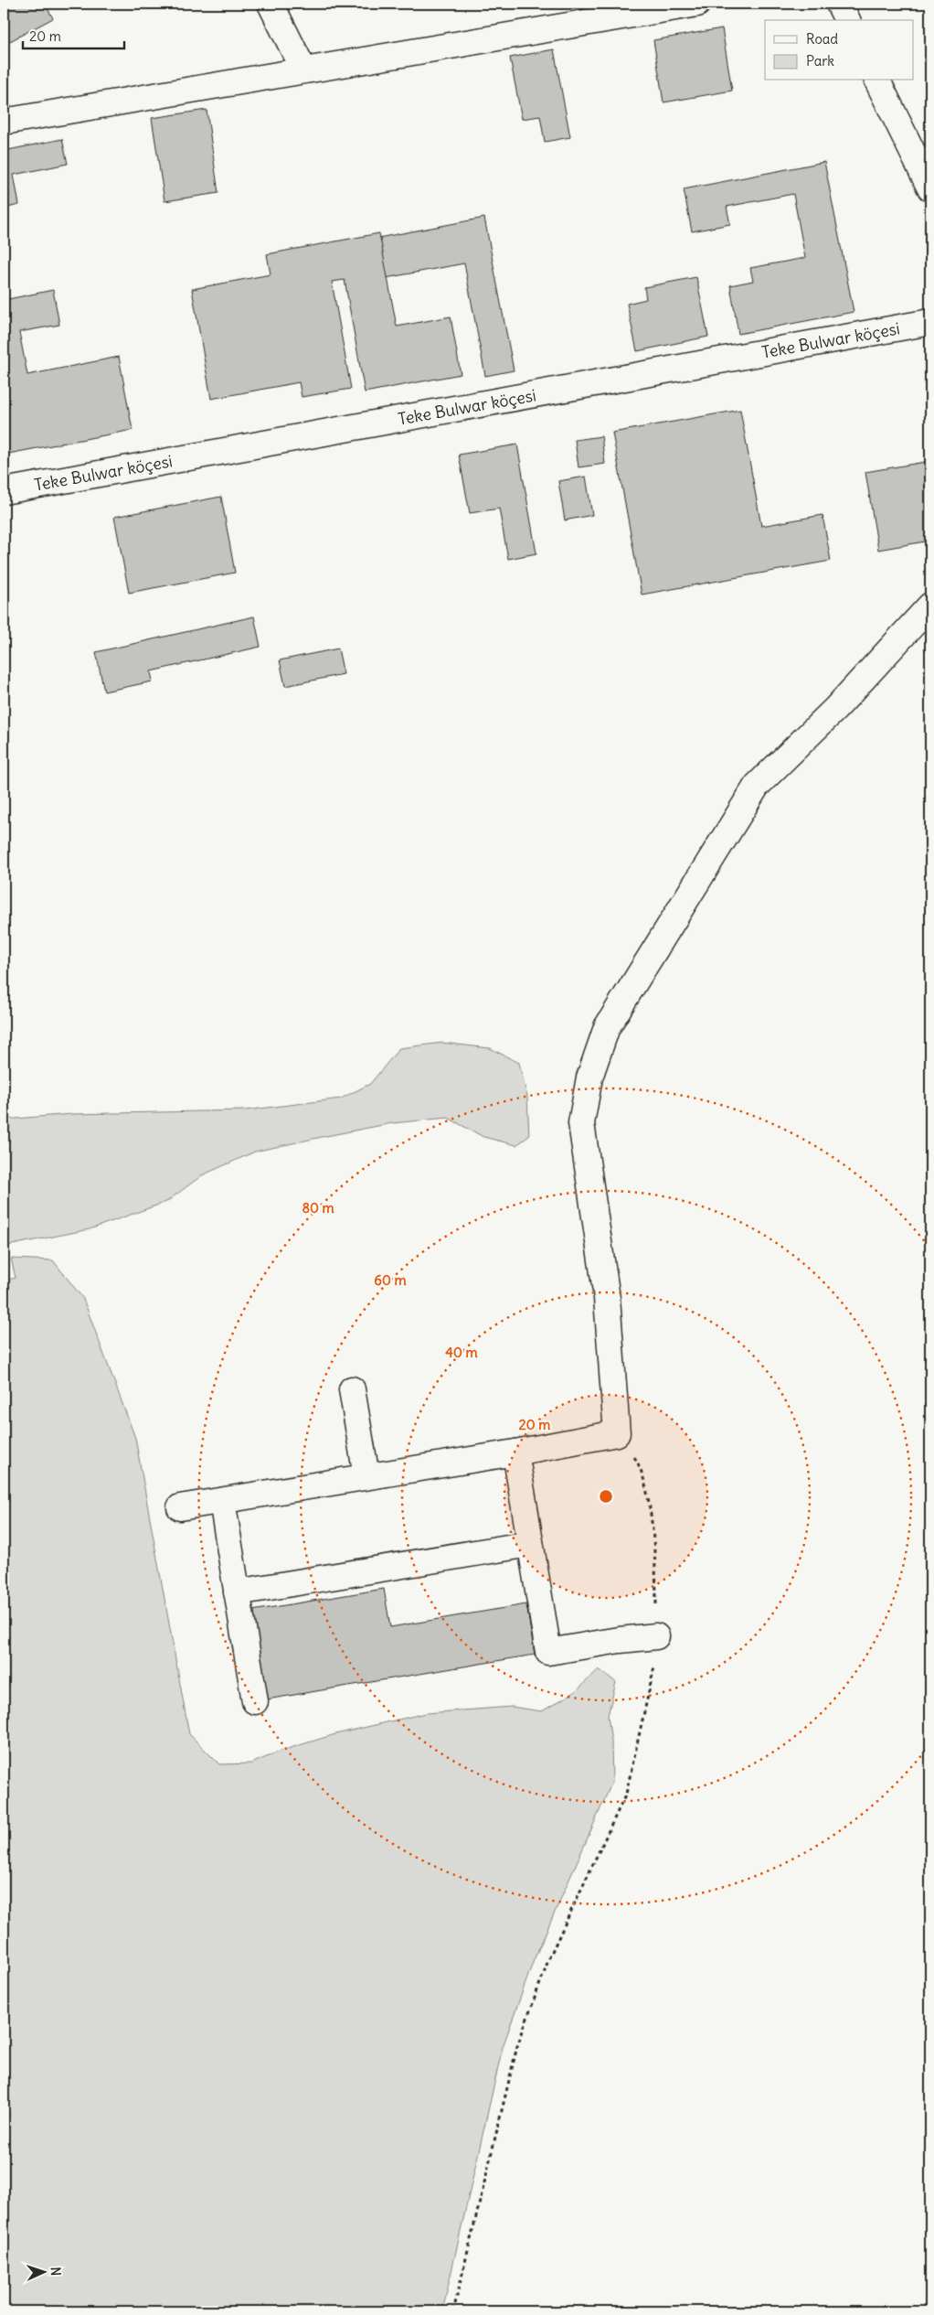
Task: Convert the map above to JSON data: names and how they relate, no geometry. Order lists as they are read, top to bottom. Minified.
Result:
{"streets":{"street":["Teke Bulwar köçesi"]},"legend":["Road","Park"],"scale_bar":"20 m","north":"right","rings":["80 m","60 m","40 m","20 m"]}
